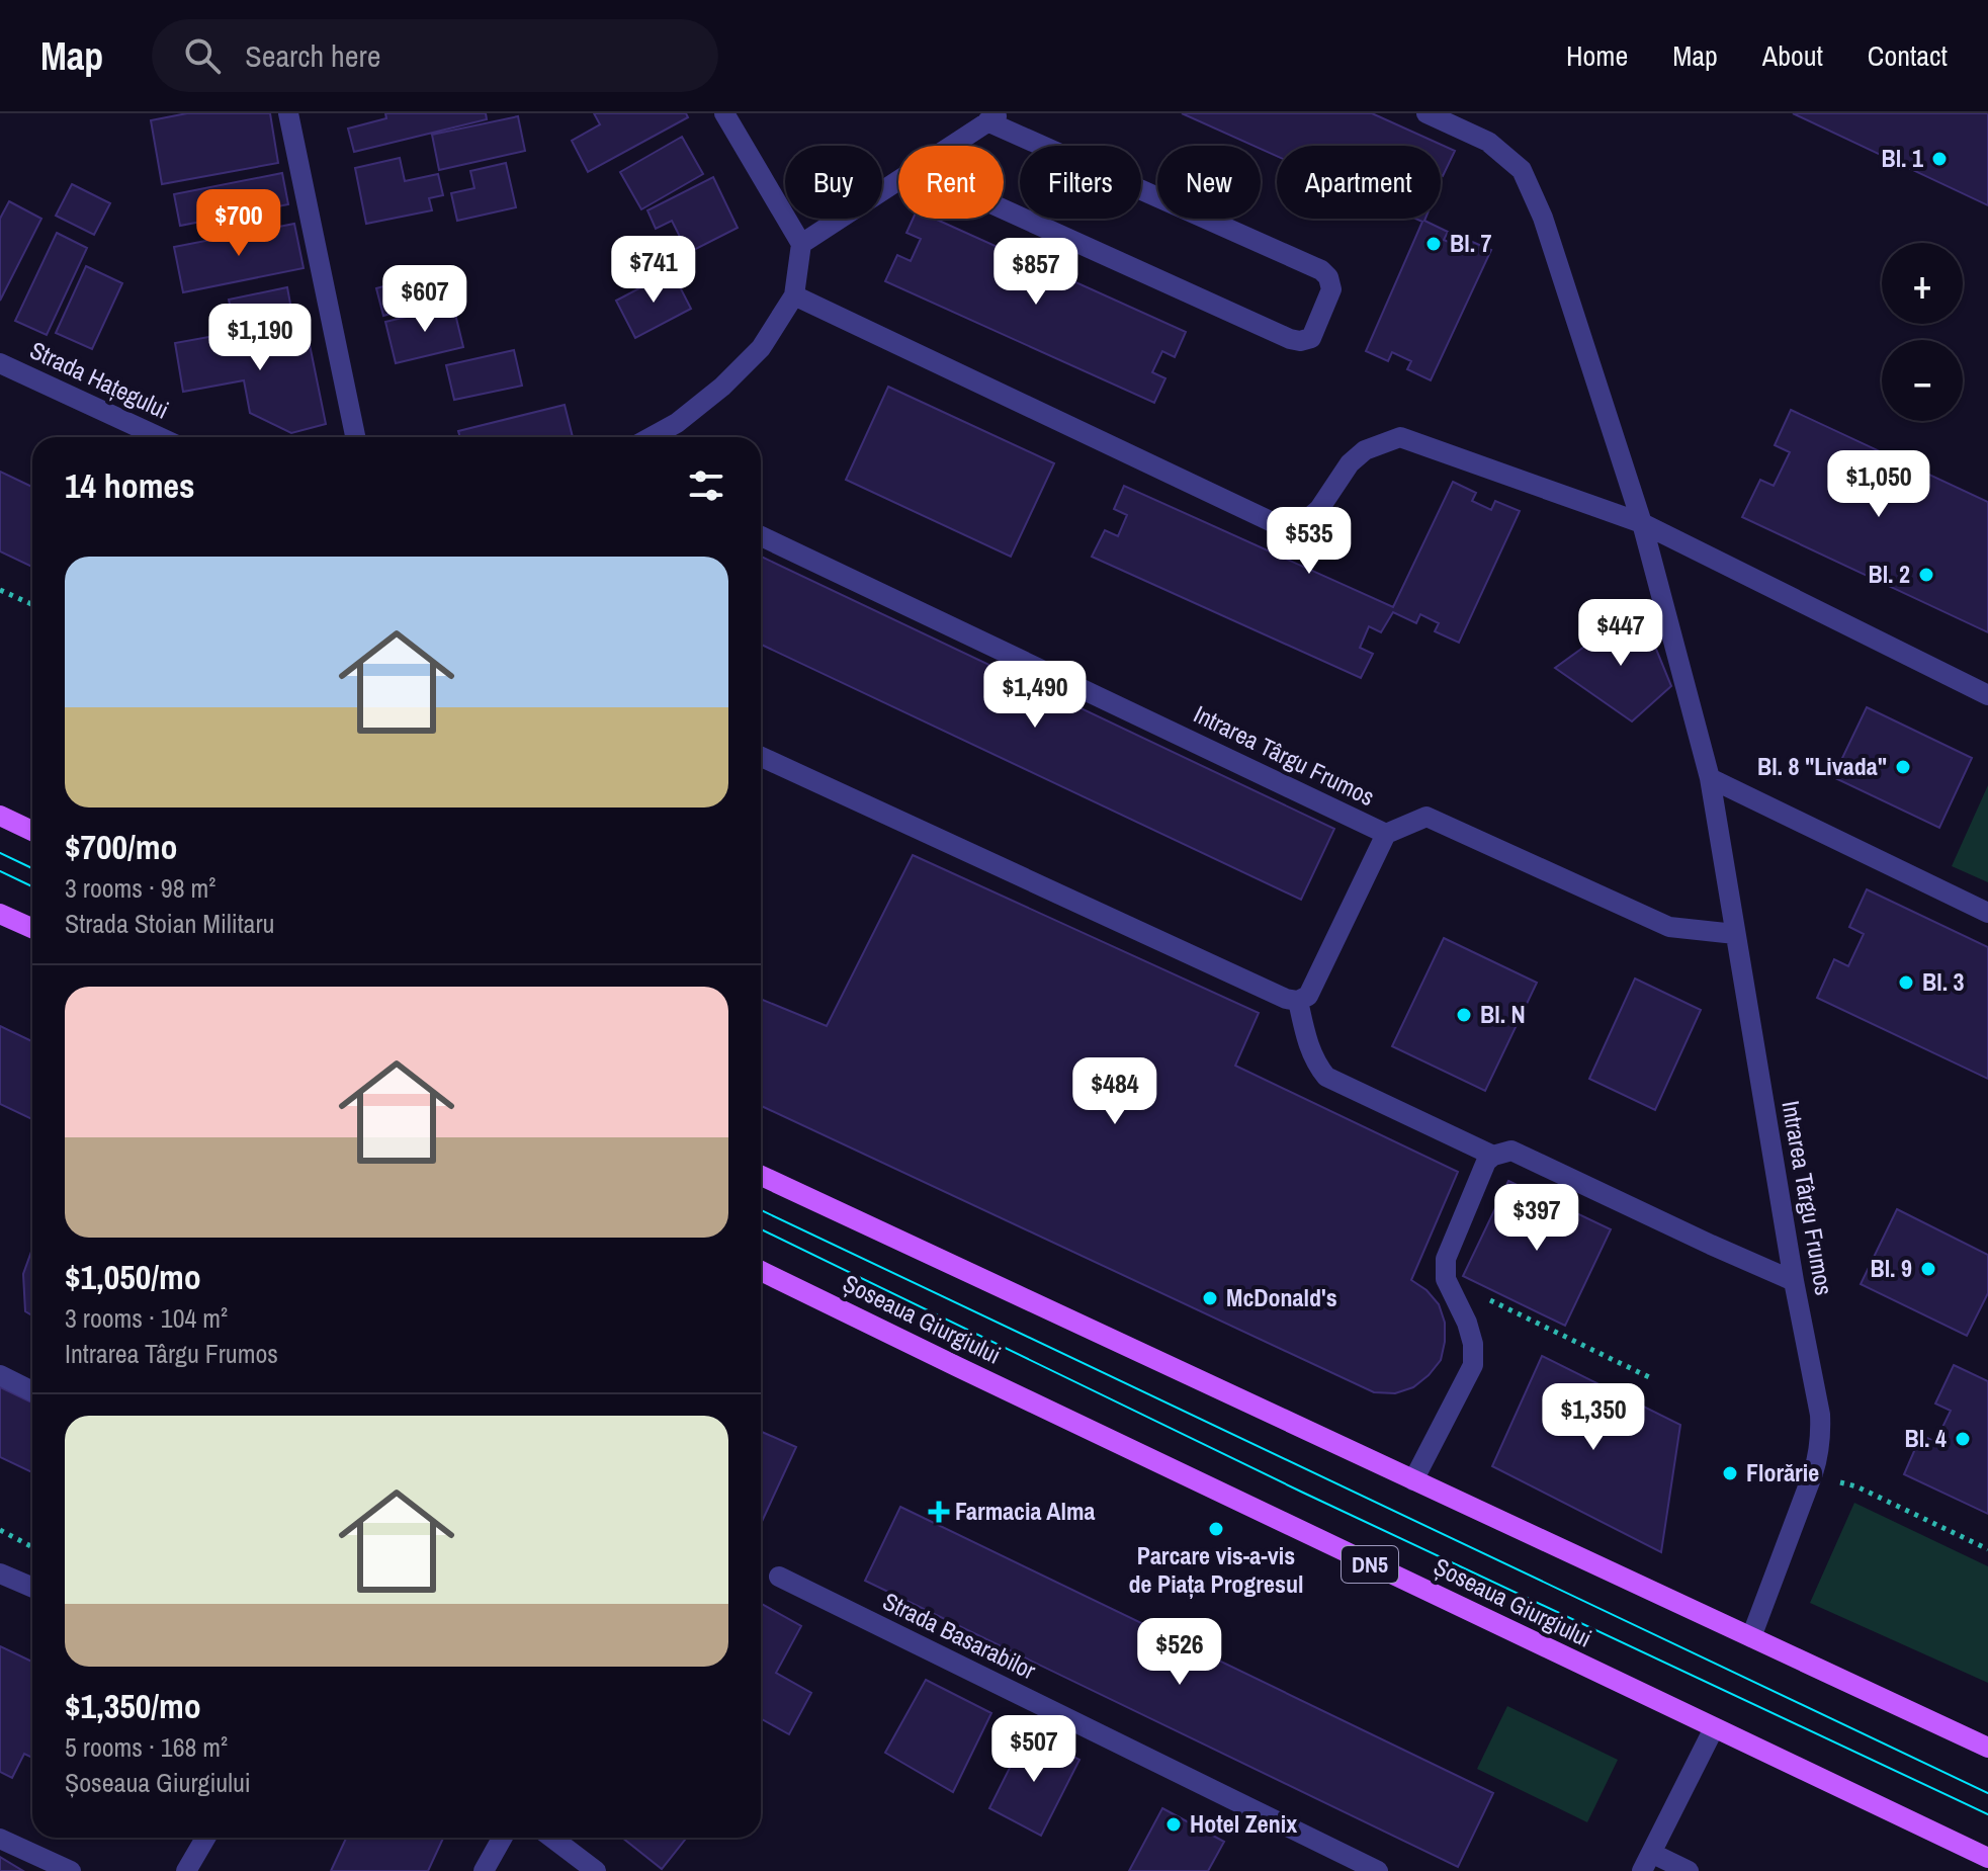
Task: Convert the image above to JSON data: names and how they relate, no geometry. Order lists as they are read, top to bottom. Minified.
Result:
{"streets":{"main road":["Șoseaua Giurgiului","DN5"],"street":["Strada Hațegului","Intrarea Târgu Frumos","Strada Basarabilor"]},"places":{"other":["Bl. 1","Bl. 7","Bl. 2","Bl. 8 \"Livada\"","Bl. 3","Bl. N","Bl. 9","McDonald's","Bl. 4","Florărie","Parcare vis-a-vis de Piața Progresul","Hotel Zenix"],"health":["Farmacia Alma"]},"page":{"header":"Map","search":"Search here","nav":["Home","Map","About","Contact"],"chip":["Buy","Rent","Filters","New","Apartment"],"price":["$700","$741","$857","$607","$1,190","$1,050","$535","$447","$1,490","$484","$397","$1,350","$526","$507"],"map_buttons":["+","−"],"heading":"14 homes","list":[{"name":"$700/mo","note":"3 rooms · 98 m² · Strada Stoian Militaru"},{"name":"$1,050/mo","note":"3 rooms · 104 m² · Intrarea Târgu Frumos"},{"name":"$1,350/mo","note":"5 rooms · 168 m² · Șoseaua Giurgiului"}]}}
